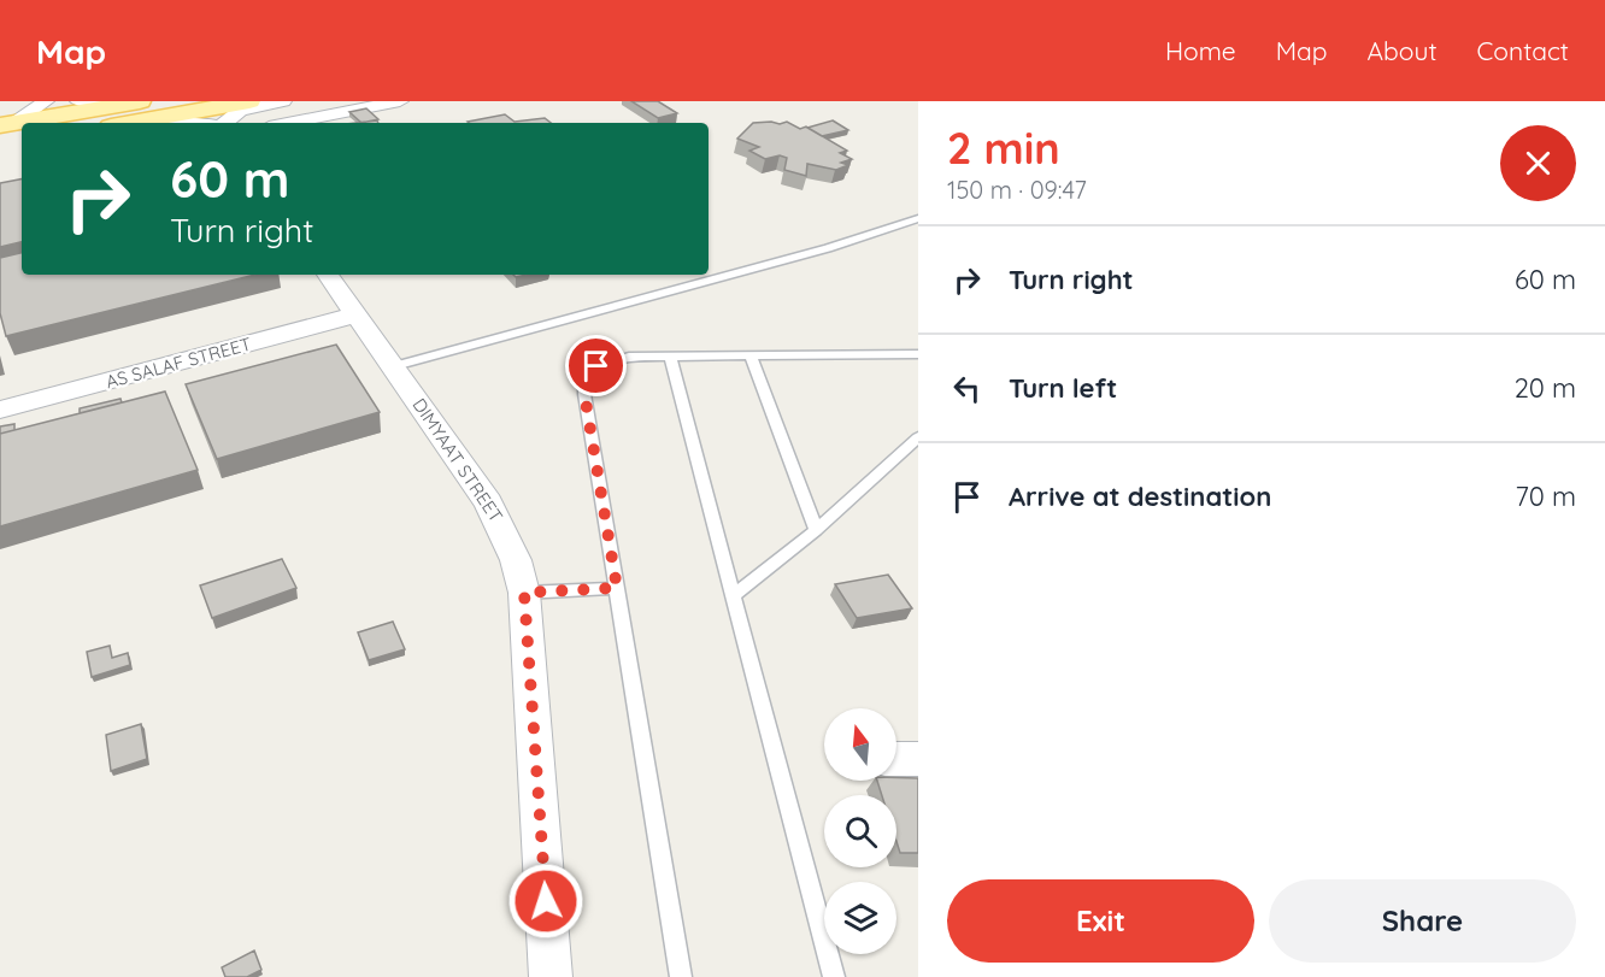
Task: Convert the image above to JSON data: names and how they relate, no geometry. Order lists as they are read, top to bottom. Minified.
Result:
{"streets":{"street":["AS SALAF STREET","DIMYAAT STREET"]},"crossings":[["AS SALAF STREET","DIMYAAT STREET"]],"north":"top","page":{"header":"Map","nav":["Home","Map","About","Contact"],"heading":["2 min","150 m · 09:47"],"turn":["60 m","Turn right"],"list":[{"name":"Turn right","value":"60 m"},{"name":"Turn left","value":"20 m"},{"name":"Arrive at destination","value":"70 m"}],"buttons":["Exit","Share"]}}
